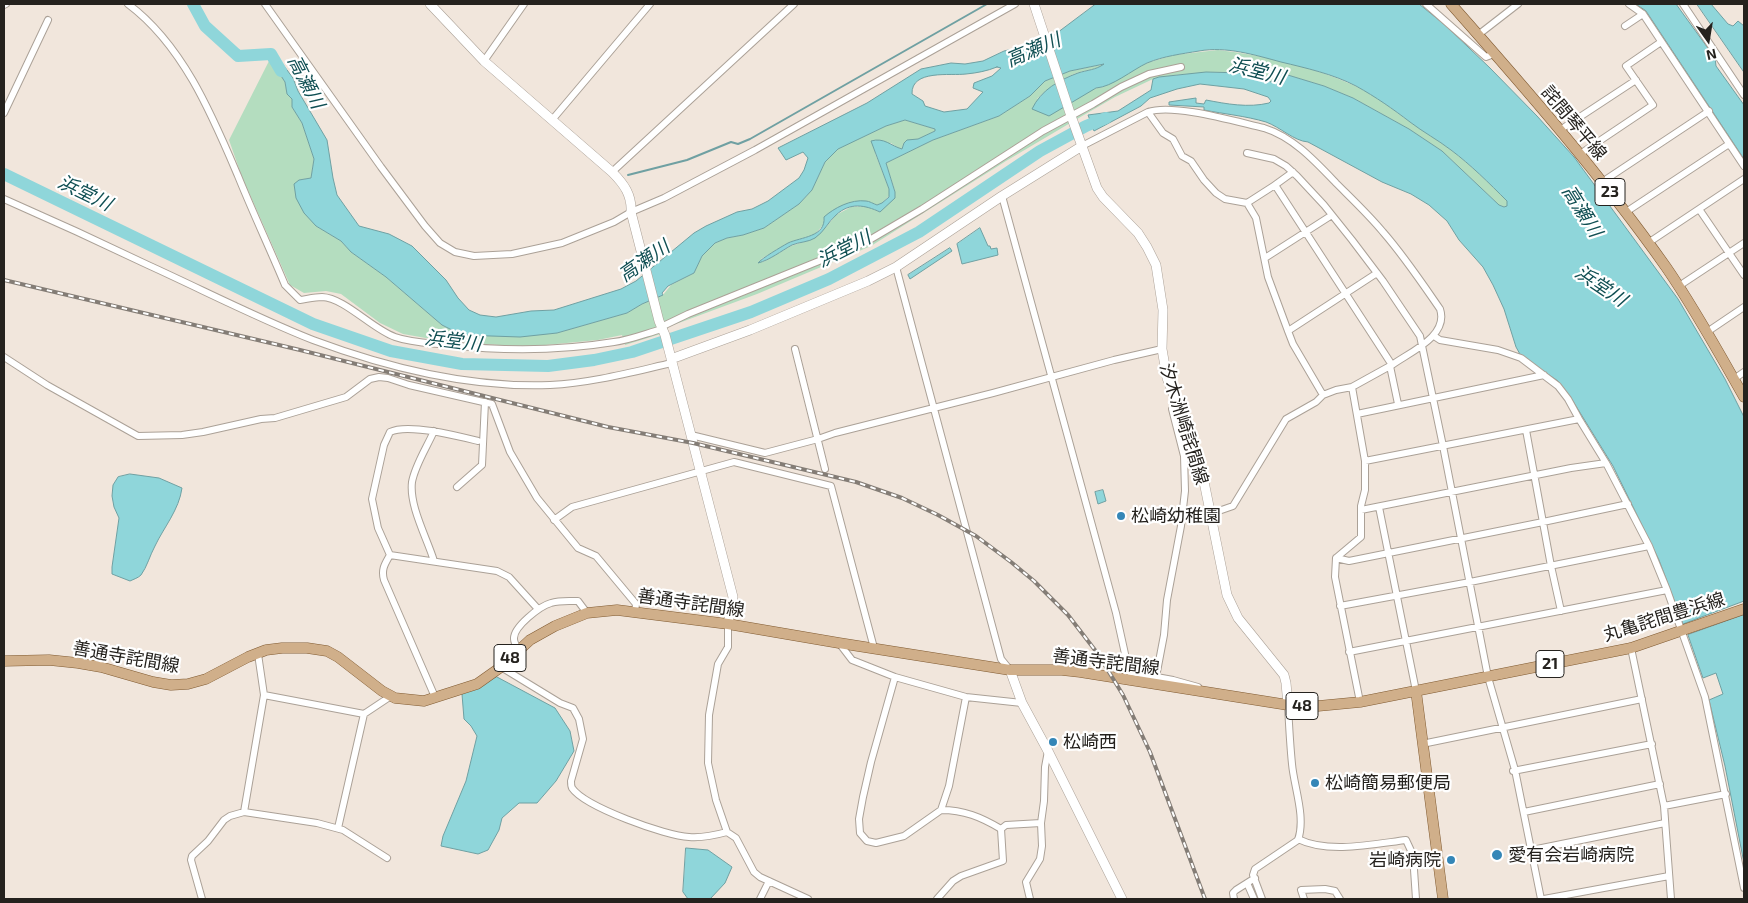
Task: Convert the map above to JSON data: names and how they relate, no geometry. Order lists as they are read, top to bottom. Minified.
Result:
{"streets":{"main road":["詫間琴平線","23","善通寺詫間線","丸亀詫間豊浜線","48","21"],"street":["汐木洲崎詫間線"]},"crossings":[["汐木洲崎詫間線","善通寺詫間線"],["善通寺詫間線","丸亀詫間豊浜線"]],"water":["高瀬川","浜堂川"],"places":["松崎幼稚園","松崎西","松崎簡易郵便局","愛有会岩崎病院","岩崎病院"],"north":"bottom"}
